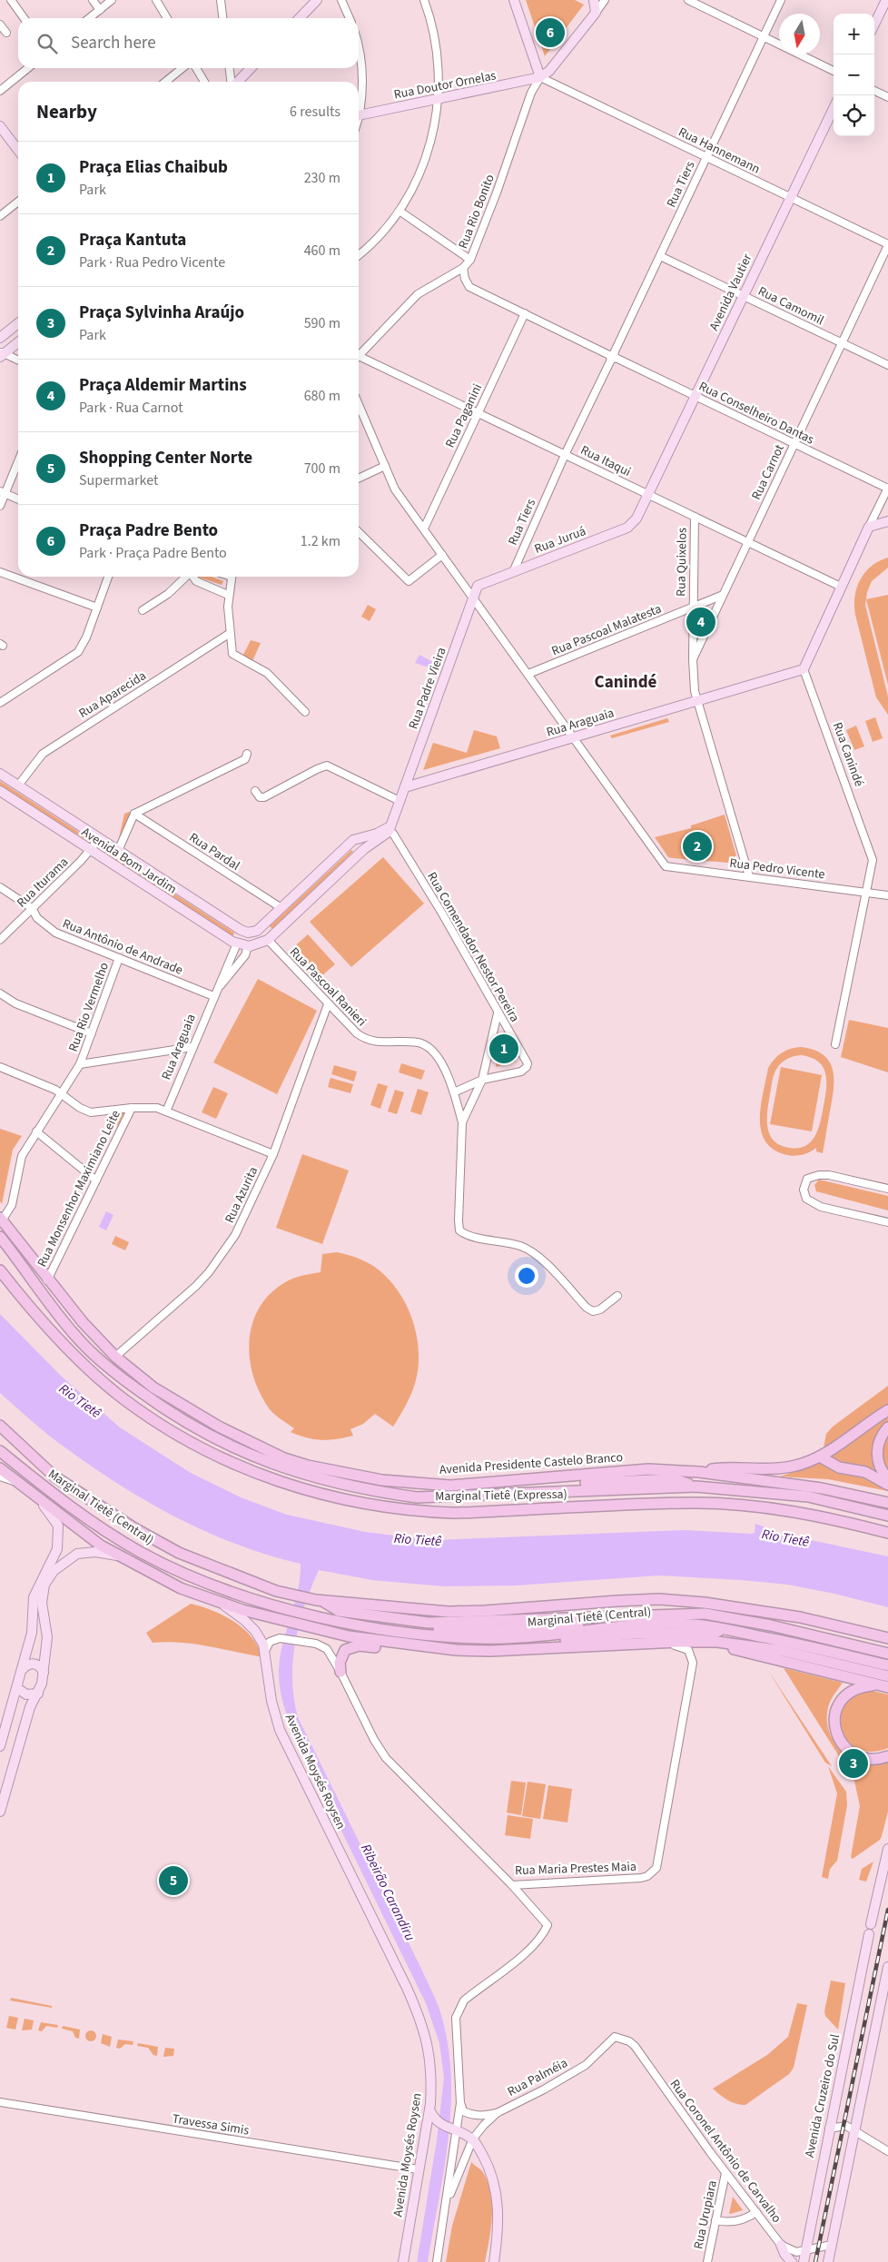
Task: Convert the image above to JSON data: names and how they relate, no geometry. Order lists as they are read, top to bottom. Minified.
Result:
{"streets":{"highway":["Avenida Presidente Castelo Branco","Marginal Tietê (Expressa)","Marginal Tietê (Central)"],"main road":["Rua Doutor Ornelas","Avenida Vautier","Rua Juruá","Rua Padre Vieira","Rua Araguaia","Avenida Bom Jardim","Avenida Moysés Roysen","Avenida Cruzeiro do Sul"],"street":["Rua Hannemann","Rua Tiers","Rua Rio Bonito","Rua Camomil","Rua Conselheiro Dantas","Rua Paganini","Rua Itaqui","Rua Carnot","Rua Quixelos","Rua Pascoal Malatesta","Rua Aparecida","Rua Canindé","Rua Pardal","Rua Pedro Vicente","Rua Iturama","Rua Antônio de Andrade","Rua Comendador Nestor Pereira","Rua Pascoal Ranieri","Rua Rio Vermelho","Rua Monsenhor Maximiano Leite","Rua Azurita","Rua Maria Prestes Maia","Rua Palméia","Travessa Simis","Rua Coronel Antônio de Carvalho","Rua Urupiara"]},"crossings":[["Rua Doutor Ornelas","Rua Hannemann"],["Rua Doutor Ornelas","Rua Rio Bonito"],["Rua Hannemann","Rua Tiers"],["Rua Hannemann","Rua Rio Bonito"],["Rua Hannemann","Avenida Vautier"],["Rua Hannemann","Rua Carnot"],["Rua Tiers","Rua Camomil"],["Rua Tiers","Rua Conselheiro Dantas"],["Rua Tiers","Rua Itaqui"],["Rua Tiers","Rua Juruá"],["Rua Rio Bonito","Rua Conselheiro Dantas"],["Avenida Vautier","Rua Camomil"],["Avenida Vautier","Rua Conselheiro Dantas"],["Avenida Vautier","Rua Itaqui"],["Avenida Vautier","Rua Juruá"],["Rua Camomil","Rua Carnot"],["Rua Conselheiro Dantas","Rua Paganini"],["Rua Conselheiro Dantas","Rua Carnot"],["Rua Paganini","Rua Itaqui"],["Rua Itaqui","Rua Carnot"],["Rua Itaqui","Rua Juruá"],["Rua Itaqui","Rua Quixelos"],["Rua Carnot","Rua Quixelos"],["Rua Carnot","Rua Pascoal Malatesta"],["Rua Carnot","Rua Araguaia"],["Rua Carnot","Rua Pedro Vicente"],["Rua Juruá","Rua Padre Vieira"],["Rua Quixelos","Rua Pascoal Malatesta"],["Rua Padre Vieira","Rua Araguaia"],["Rua Aparecida","Avenida Bom Jardim"],["Rua Araguaia","Rua Canindé"],["Rua Araguaia","Avenida Bom Jardim"],["Rua Araguaia","Rua Pedro Vicente"],["Rua Araguaia","Rua Antônio de Andrade"],["Rua Canindé","Rua Pedro Vicente"],["Avenida Bom Jardim","Rua Iturama"],["Rua Iturama","Rua Antônio de Andrade"],["Rua Antônio de Andrade","Rua Rio Vermelho"],["Rua Pascoal Ranieri","Rua Azurita"],["Rua Rio Vermelho","Avenida Presidente Castelo Branco"],["Rua Monsenhor Maximiano Leite","Avenida Presidente Castelo Branco"],["Rua Azurita","Avenida Presidente Castelo Branco"],["Avenida Moysés Roysen","Rua Maria Prestes Maia"],["Avenida Moysés Roysen","Travessa Simis"],["Rua Palméia","Rua Coronel Antônio de Carvalho"],["Rua Coronel Antônio de Carvalho","Rua Urupiara"]],"districts":["Canindé"],"water":["Rio Tietê","Ribeirão Carandiru"],"north":"bottom","page":{"map_buttons":["+","−"],"pins":["6","4","2","1","3","5"],"search":"Search here","heading":["Nearby","6 results"],"list":[{"mark":"1","name":"Praça Elias Chaibub","note":"Park","value":"230 m"},{"mark":"2","name":"Praça Kantuta","note":"Park · Rua Pedro Vicente","value":"460 m"},{"mark":"3","name":"Praça Sylvinha Araújo","note":"Park","value":"590 m"},{"mark":"4","name":"Praça Aldemir Martins","note":"Park · Rua Carnot","value":"680 m"},{"mark":"5","name":"Shopping Center Norte","note":"Supermarket","value":"700 m"},{"mark":"6","name":"Praça Padre Bento","note":"Park · Praça Padre Bento","value":"1.2 km"}]}}
